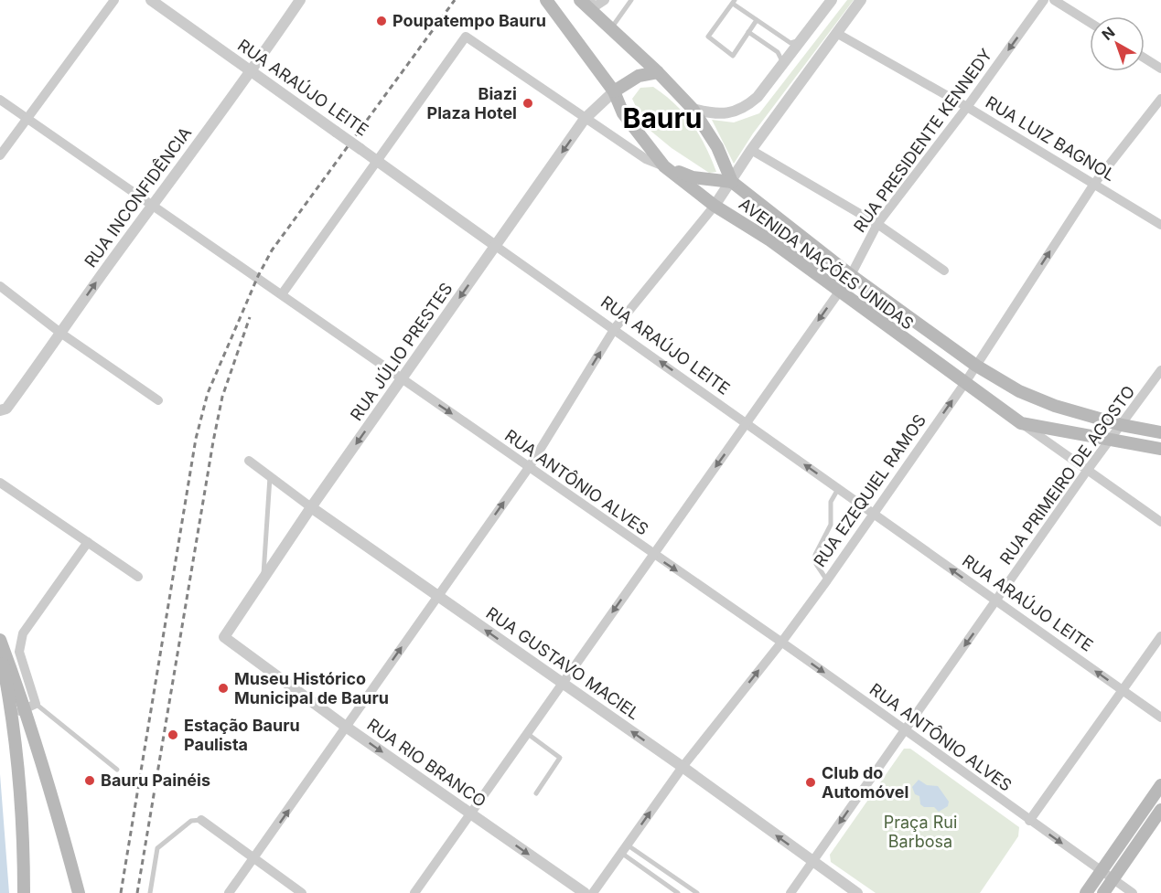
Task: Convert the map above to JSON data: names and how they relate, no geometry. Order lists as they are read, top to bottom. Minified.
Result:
{"streets":{"main road":["AVENIDA NAÇÕES UNIDAS"],"street":["RUA ARAÚJO LEITE","RUA LUIZ BAGNOL","RUA PRESIDENTE KENNEDY","RUA INCONFIDÊNCIA","RUA JÚLIO PRESTES","RUA PRIMEIRO DE AGOSTO","RUA ANTÔNIO ALVES","RUA EZEQUIEL RAMOS","RUA GUSTAVO MACIEL","RUA RIO BRANCO"]},"crossings":[["RUA ARAÚJO LEITE","RUA PRESIDENTE KENNEDY"],["RUA ARAÚJO LEITE","RUA INCONFIDÊNCIA"],["RUA ARAÚJO LEITE","RUA JÚLIO PRESTES"],["RUA ARAÚJO LEITE","RUA PRIMEIRO DE AGOSTO"],["RUA ARAÚJO LEITE","RUA EZEQUIEL RAMOS"],["RUA LUIZ BAGNOL","RUA PRESIDENTE KENNEDY"],["RUA LUIZ BAGNOL","RUA EZEQUIEL RAMOS"],["RUA PRESIDENTE KENNEDY","AVENIDA NAÇÕES UNIDAS"],["RUA PRESIDENTE KENNEDY","RUA ANTÔNIO ALVES"],["RUA PRESIDENTE KENNEDY","RUA GUSTAVO MACIEL"],["RUA PRESIDENTE KENNEDY","RUA RIO BRANCO"],["RUA INCONFIDÊNCIA","RUA ANTÔNIO ALVES"],["AVENIDA NAÇÕES UNIDAS","RUA JÚLIO PRESTES"],["AVENIDA NAÇÕES UNIDAS","RUA PRIMEIRO DE AGOSTO"],["AVENIDA NAÇÕES UNIDAS","RUA EZEQUIEL RAMOS"],["RUA JÚLIO PRESTES","RUA ANTÔNIO ALVES"],["RUA JÚLIO PRESTES","RUA GUSTAVO MACIEL"],["RUA JÚLIO PRESTES","RUA RIO BRANCO"],["RUA PRIMEIRO DE AGOSTO","RUA ANTÔNIO ALVES"],["RUA PRIMEIRO DE AGOSTO","RUA GUSTAVO MACIEL"],["RUA ANTÔNIO ALVES","RUA EZEQUIEL RAMOS"],["RUA EZEQUIEL RAMOS","RUA GUSTAVO MACIEL"]],"one_way":["RUA ARAÚJO LEITE","RUA PRESIDENTE KENNEDY","RUA JÚLIO PRESTES","RUA PRIMEIRO DE AGOSTO","RUA ANTÔNIO ALVES","RUA EZEQUIEL RAMOS","RUA GUSTAVO MACIEL","RUA RIO BRANCO"],"districts":["Bauru"],"parks":["Praça Rui Barbosa"],"places":["Poupatempo Bauru","Biazi Plaza Hotel","Museu Histórico Municipal de Bauru","Estação Bauru Paulista","Bauru Painéis","Club do Automóvel"],"north":"top left"}
